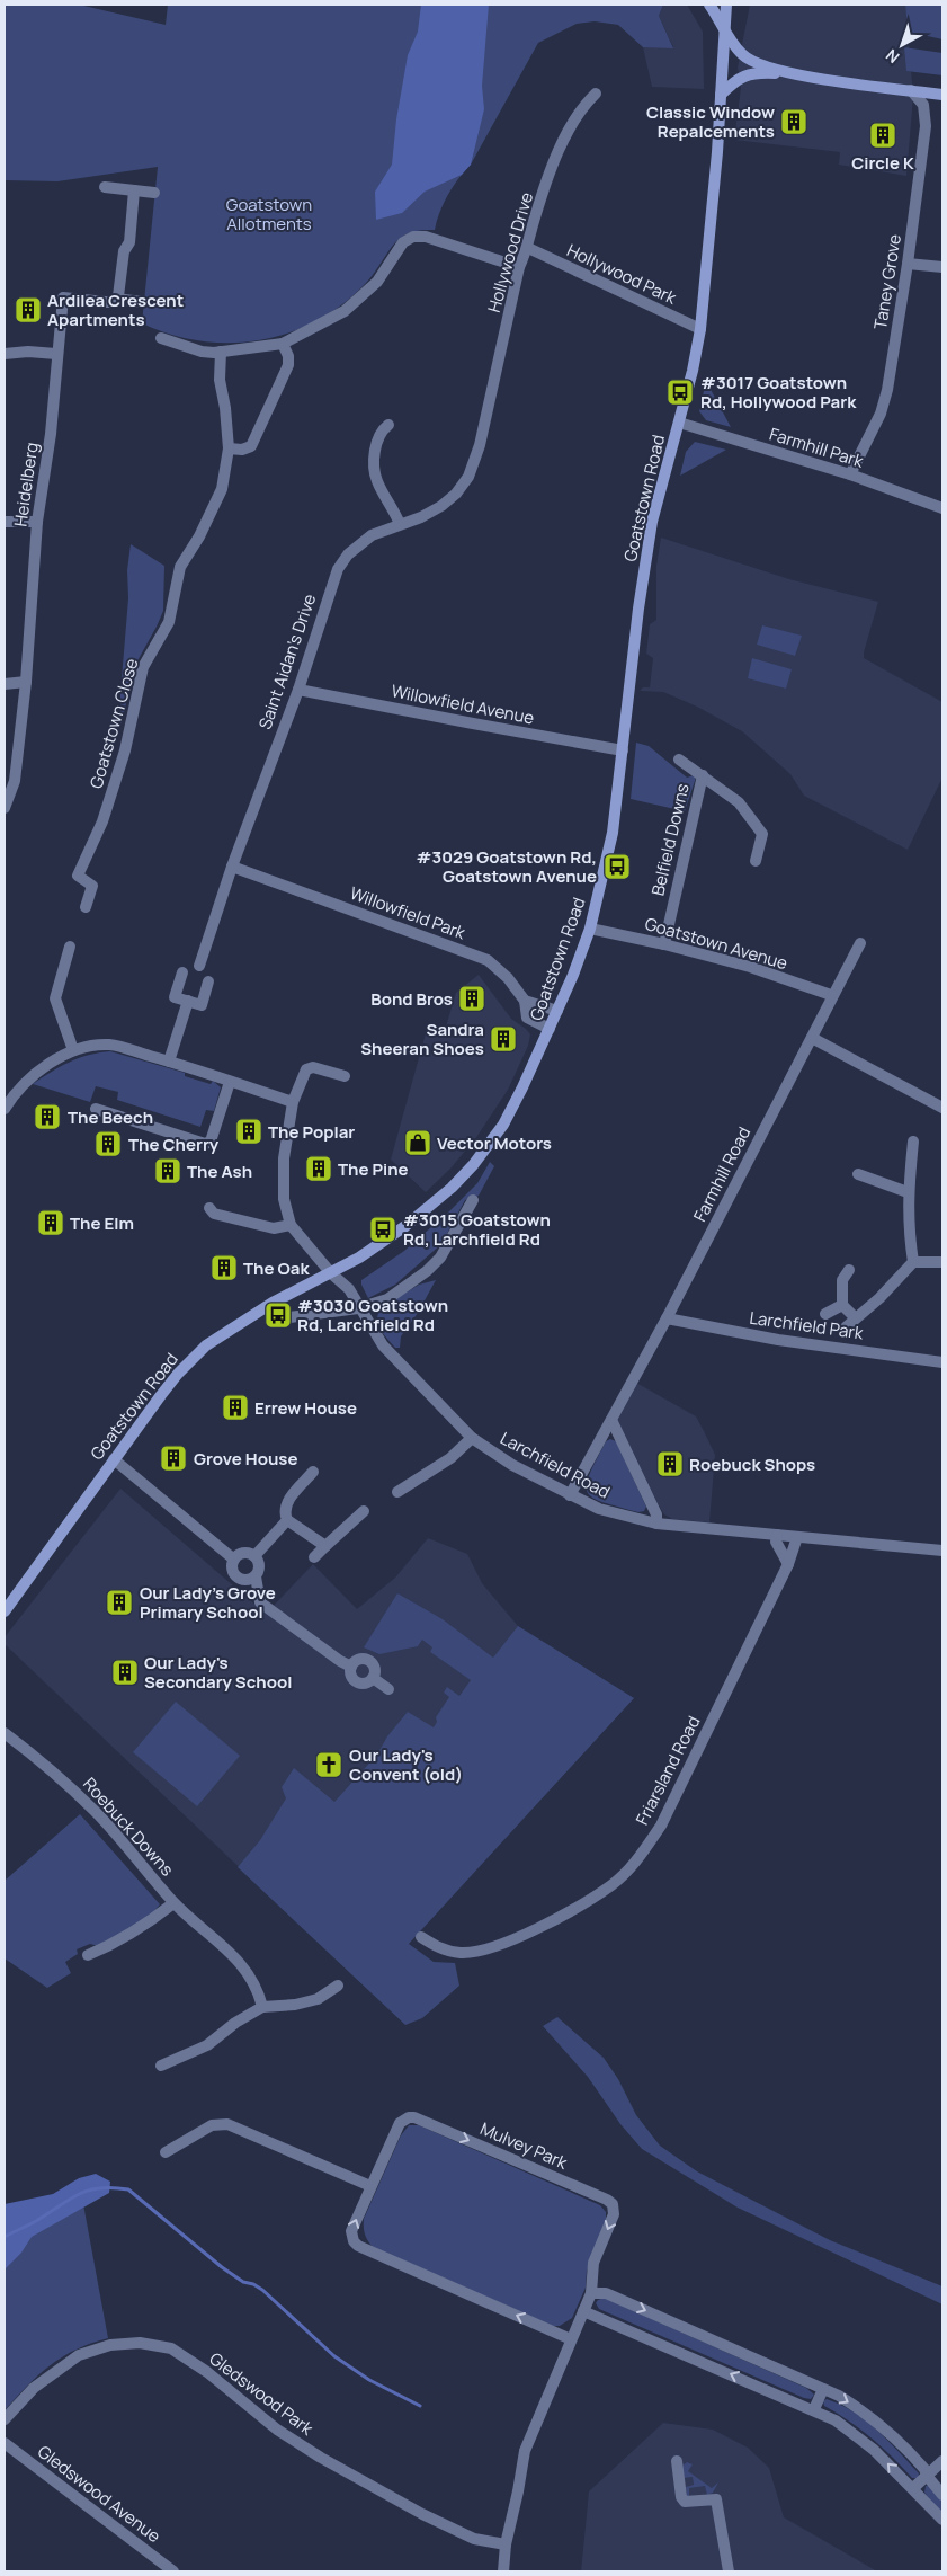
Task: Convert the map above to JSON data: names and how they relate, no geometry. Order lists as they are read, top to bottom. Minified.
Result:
{"streets":{"main road":["Goatstown Road"],"street":["Hollywood Drive","Hollywood Park","Taney Grove","Farmhill Park","Heidelberg","Saint Aidan's Drive","Willowfield Avenue","Goatstown Close","Belfield Downs","Willowfield Park","Goatstown Avenue","Farmhill Road","Larchfield Park","Larchfield Road","Friarsland Road","Roebuck Downs","Mulvey Park","Gledswood Park","Gledswood Avenue"]},"crossings":[["Hollywood Drive","Hollywood Park"],["Hollywood Drive","Saint Aidan's Drive"],["Hollywood Park","Goatstown Road"],["Taney Grove","Farmhill Park"],["Farmhill Park","Goatstown Road"],["Goatstown Road","Willowfield Avenue"],["Goatstown Road","Willowfield Park"],["Goatstown Road","Goatstown Avenue"],["Goatstown Road","Larchfield Road"],["Saint Aidan's Drive","Willowfield Avenue"],["Saint Aidan's Drive","Willowfield Park"],["Belfield Downs","Goatstown Avenue"],["Goatstown Avenue","Farmhill Road"],["Farmhill Road","Larchfield Park"],["Farmhill Road","Larchfield Road"],["Larchfield Road","Friarsland Road"]],"parks":["Goatstown Allotments"],"places":{"building":["Classic Window Repalcements","Circle K","Ardilea Crescent Apartments","Bond Bros","Sandra Sheeran Shoes","The Beech","The Poplar","The Cherry","The Pine","The Ash","The Elm","The Oak","Errew House","Grove House","Roebuck Shops","Our Lady's Grove Primary School","Our Lady's Secondary School"],"bus stop":["#3017 Goatstown Rd, Hollywood Park","#3029 Goatstown Rd, Goatstown Avenue","#3015 Goatstown Rd, Larchfield Rd","#3030 Goatstown Rd, Larchfield Rd"],"shop":["Vector Motors"],"church":["Our Lady's Convent (old)"]},"north":"bottom left"}
